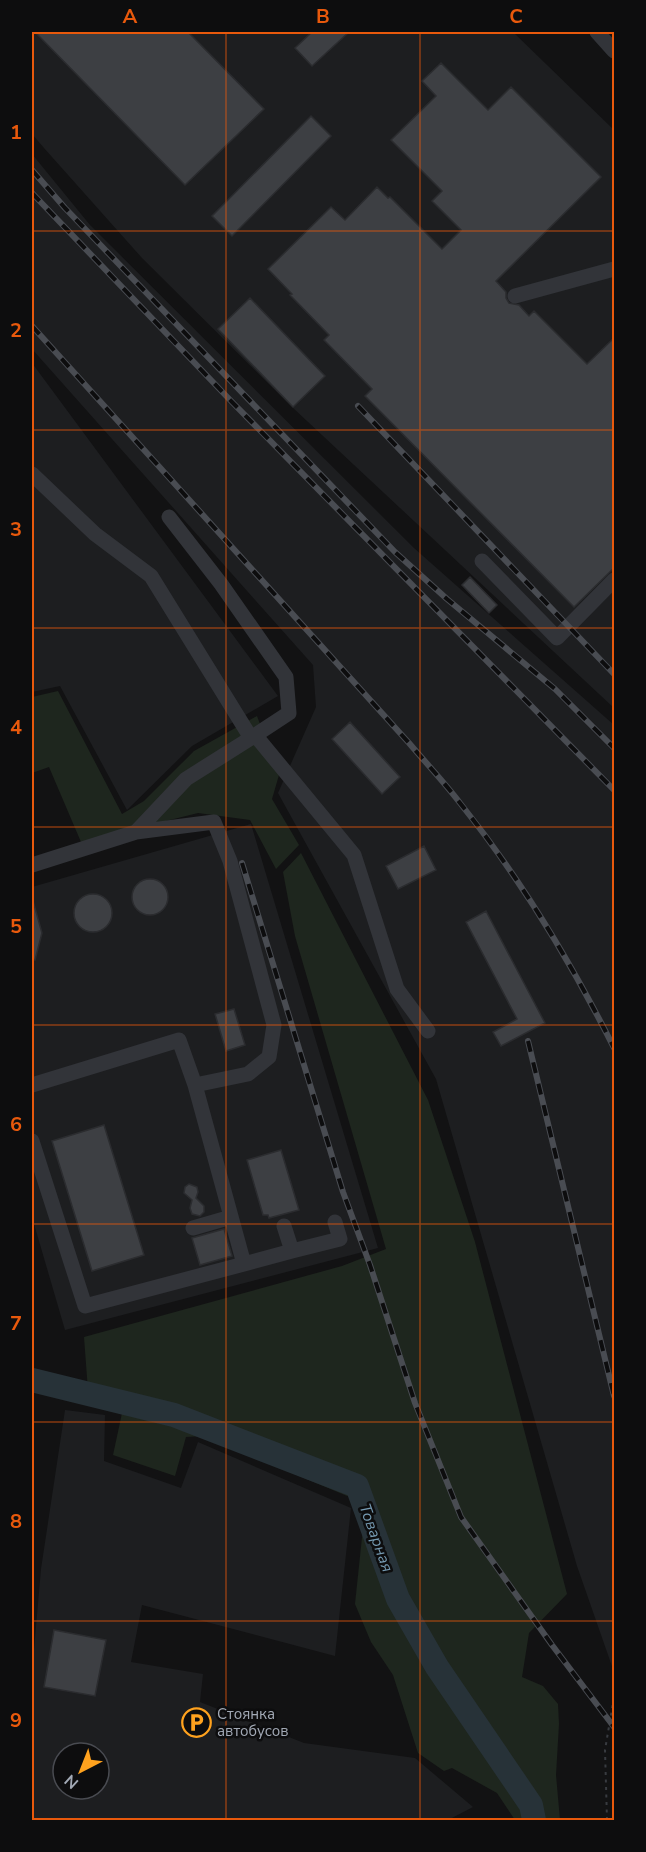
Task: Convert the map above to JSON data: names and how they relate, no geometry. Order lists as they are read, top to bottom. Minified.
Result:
{"water":["Товарная"],"places":{"parking":["Стоянка автобусов"]},"north":"bottom left","grid":{"columns":["A","B","C"],"rows":["1","2","3","4","5","6","7","8","9"]}}
